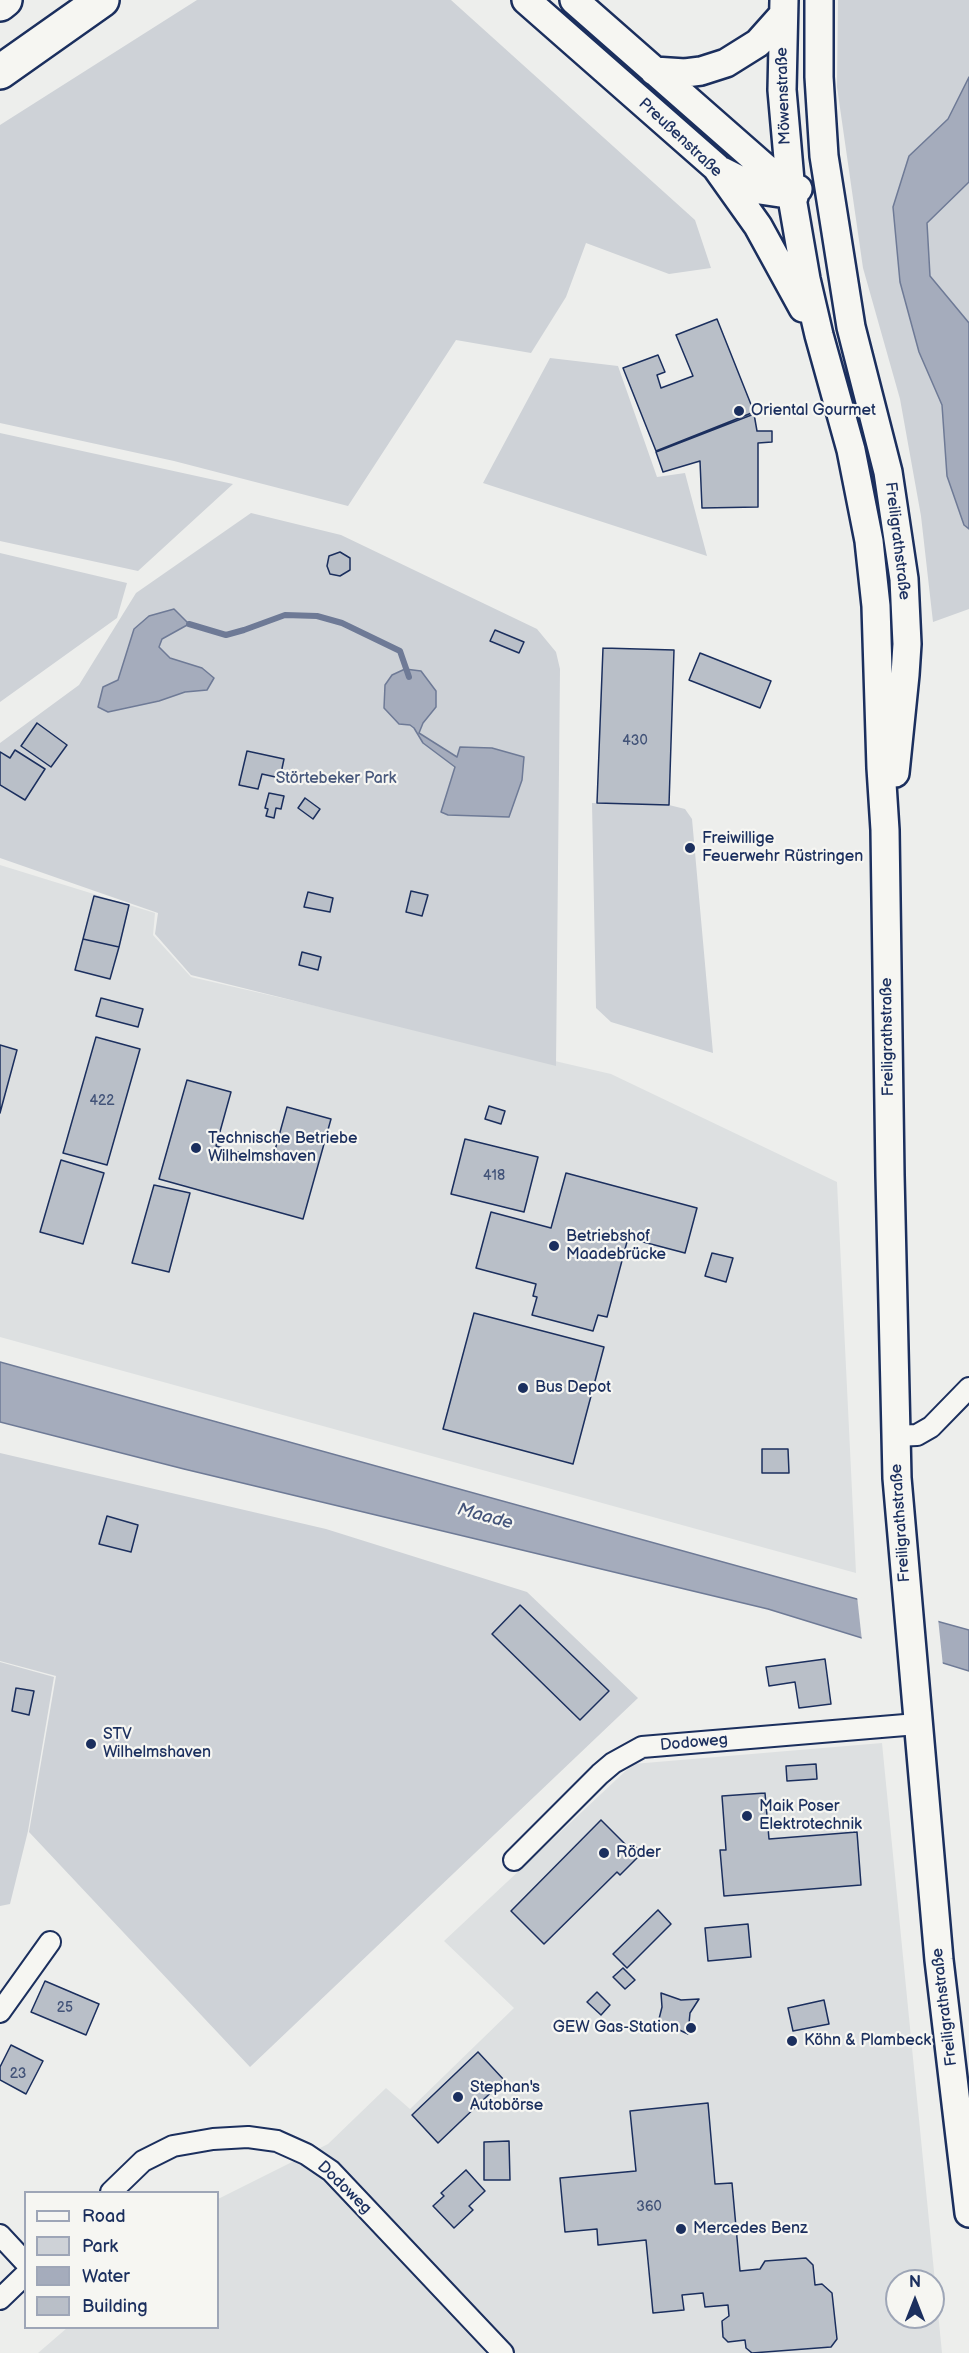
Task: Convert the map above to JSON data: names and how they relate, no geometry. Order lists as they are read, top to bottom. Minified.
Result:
{"streets":{"main road":["Möwenstraße","Preußenstraße","Freiligrathstraße"],"street":["Dodoweg"]},"crossings":[["Möwenstraße","Preußenstraße"],["Möwenstraße","Freiligrathstraße"],["Preußenstraße","Freiligrathstraße"],["Freiligrathstraße","Dodoweg"]],"water":["Maade"],"parks":["Störtebeker Park"],"places":["Oriental Gourmet","Freiwillige Feuerwehr Rüstringen","Technische Betriebe Wilhelmshaven","Betriebshof Maadebrücke","Bus Depot","STV Wilhelmshaven","Maik Poser Elektrotechnik","Röder","GEW Gas-Station","Köhn & Plambeck","Stephan's Autobörse","Mercedes Benz"],"house_numbers":["430","422","418","25","23","360"],"legend":["Road","Park","Water","Building"],"north":"top"}
